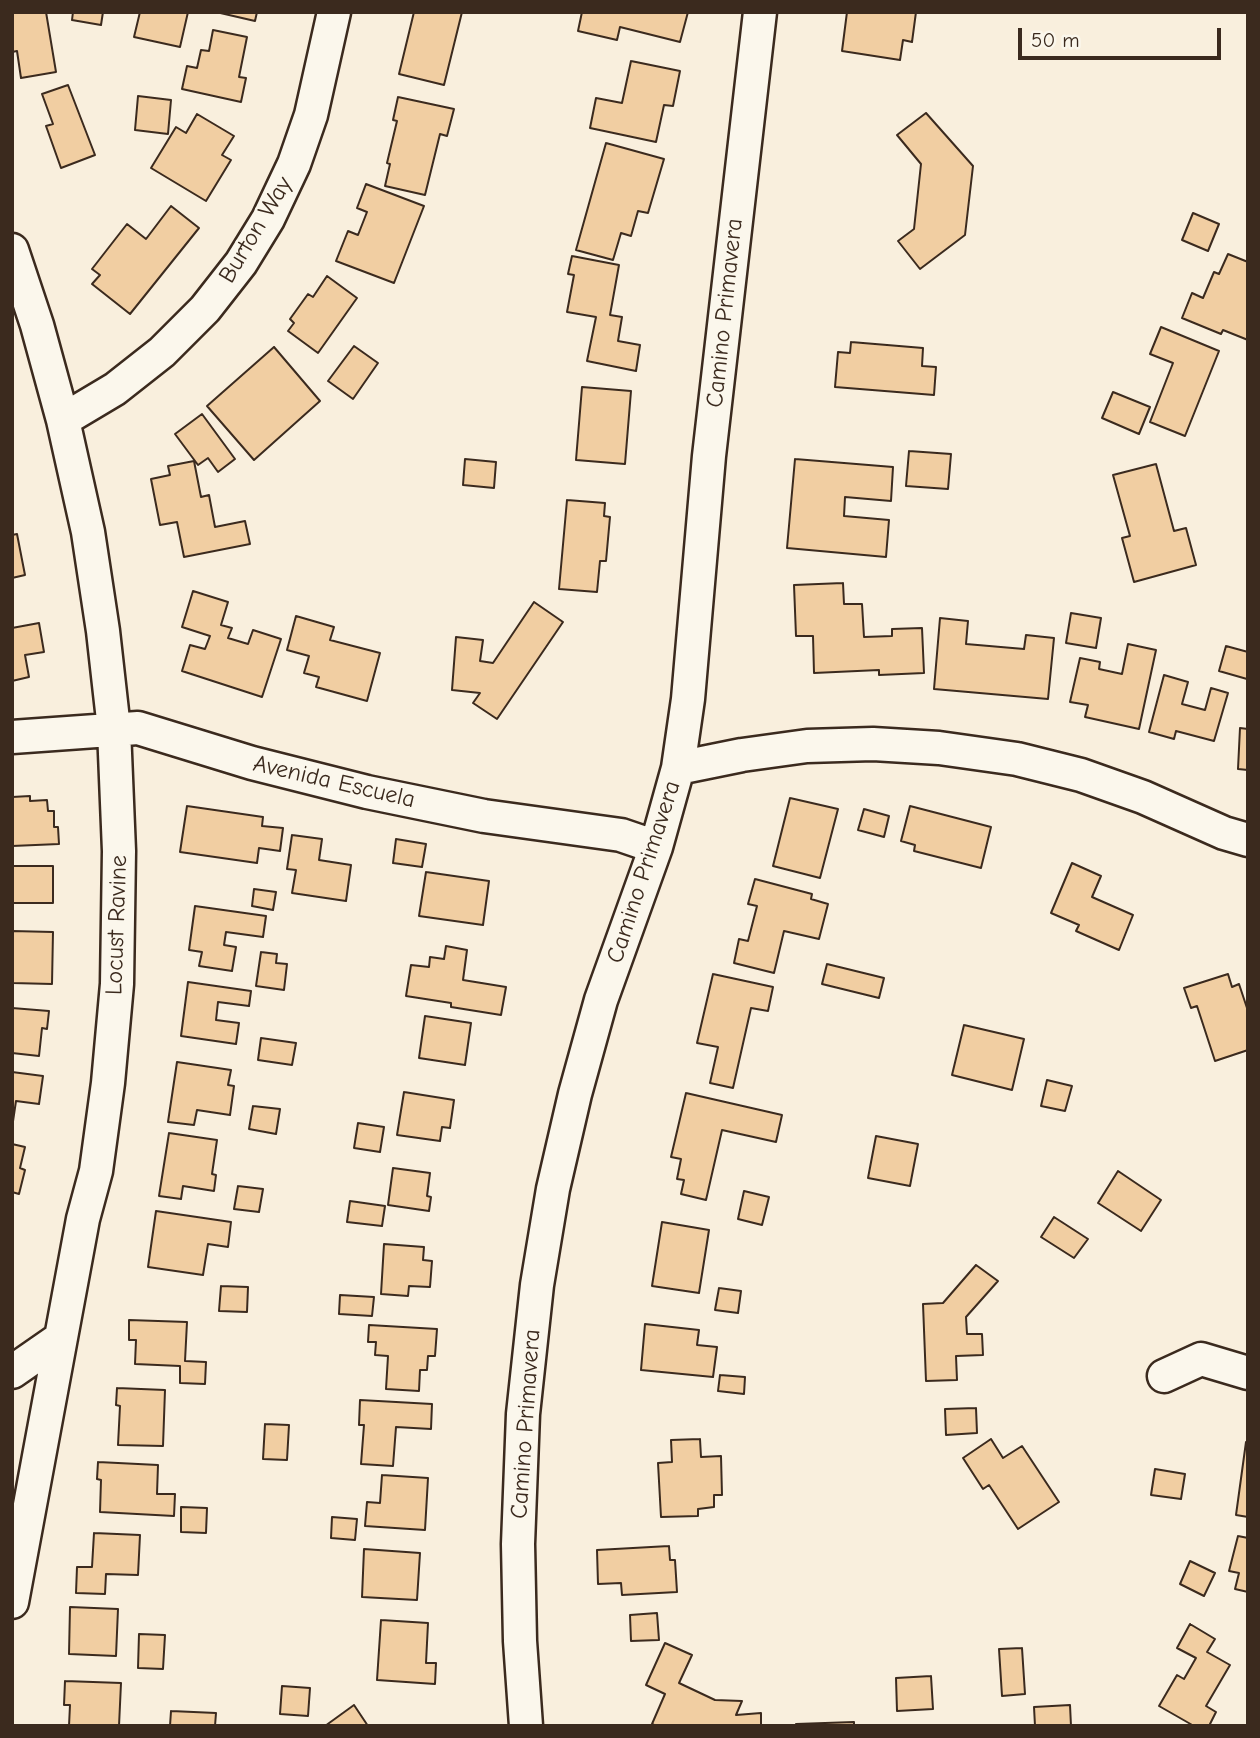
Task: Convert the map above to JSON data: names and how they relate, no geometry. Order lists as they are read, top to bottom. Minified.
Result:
{"streets":{"street":["Burton Way","Camino Primavera","Avenida Escuela","Locust Ravine"]},"crossings":[["Burton Way","Locust Ravine"],["Camino Primavera","Avenida Escuela"],["Avenida Escuela","Locust Ravine"]],"scale_bar":"50 m"}
